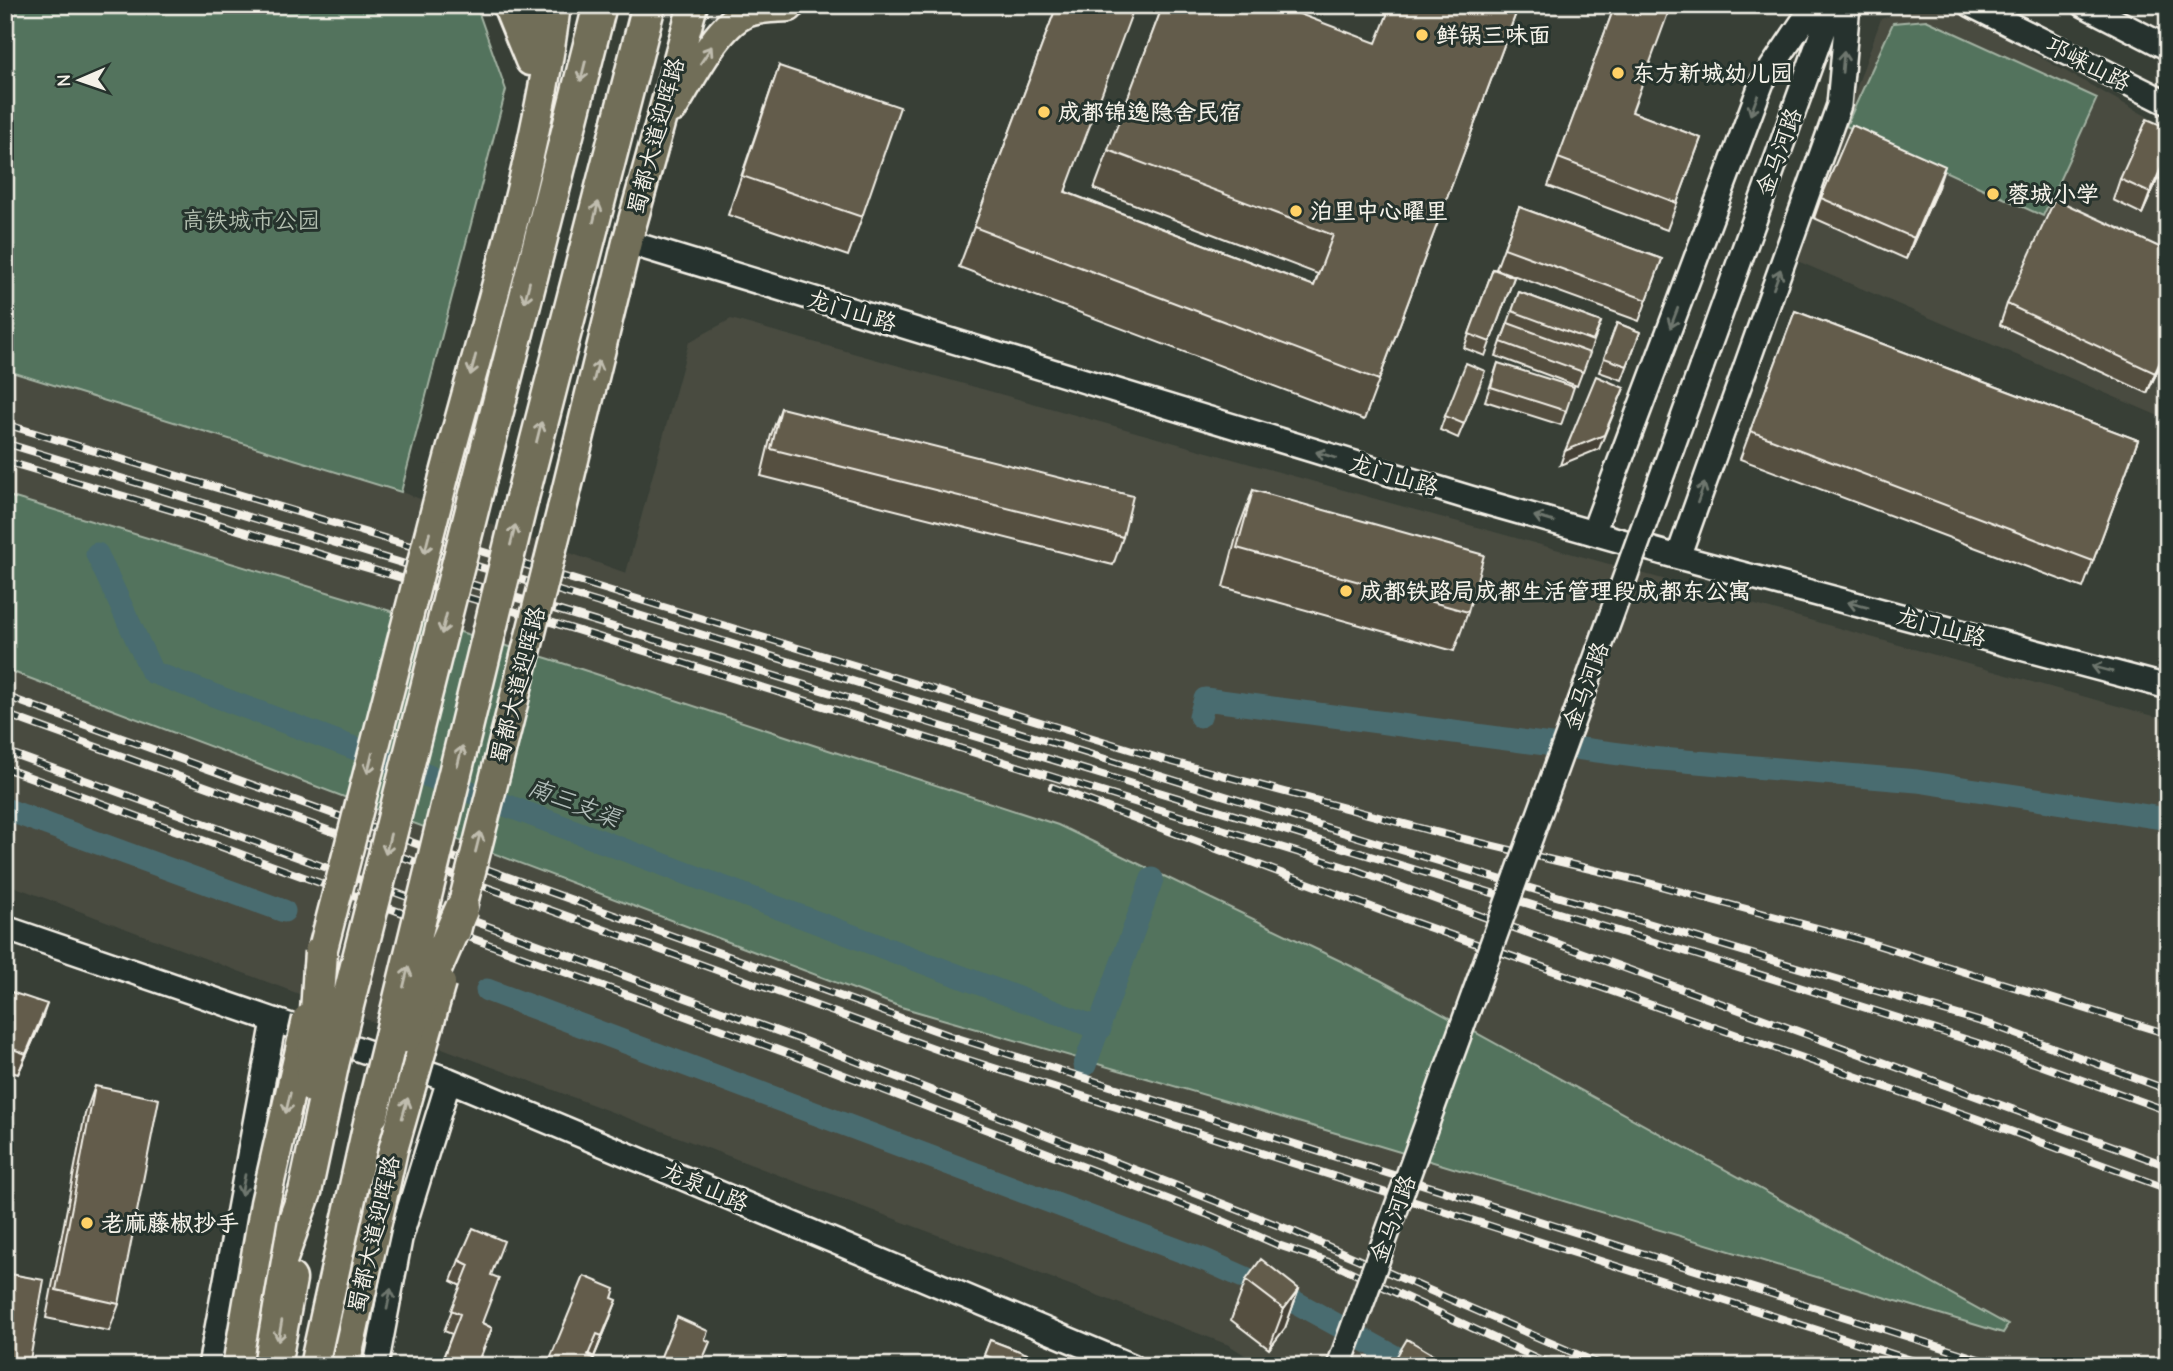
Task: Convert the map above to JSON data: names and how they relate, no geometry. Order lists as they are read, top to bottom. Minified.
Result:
{"streets":{"highway":["蜀都大道迎晖路"],"street":["邛崃山路","金马河路","龙门山路","龙泉山路"]},"crossings":[["蜀都大道迎晖路","龙门山路"]],"one_way":["龙门山路"],"water":["南三支渠"],"parks":["高铁城市公园"],"places":["鲜锅三味面","东方新城幼儿园","成都锦逸隐舍民宿","蓉城小学","泊里中心曜里","成都铁路局成都生活管理段成都东公寓","老麻藤椒抄手"],"north":"left"}
